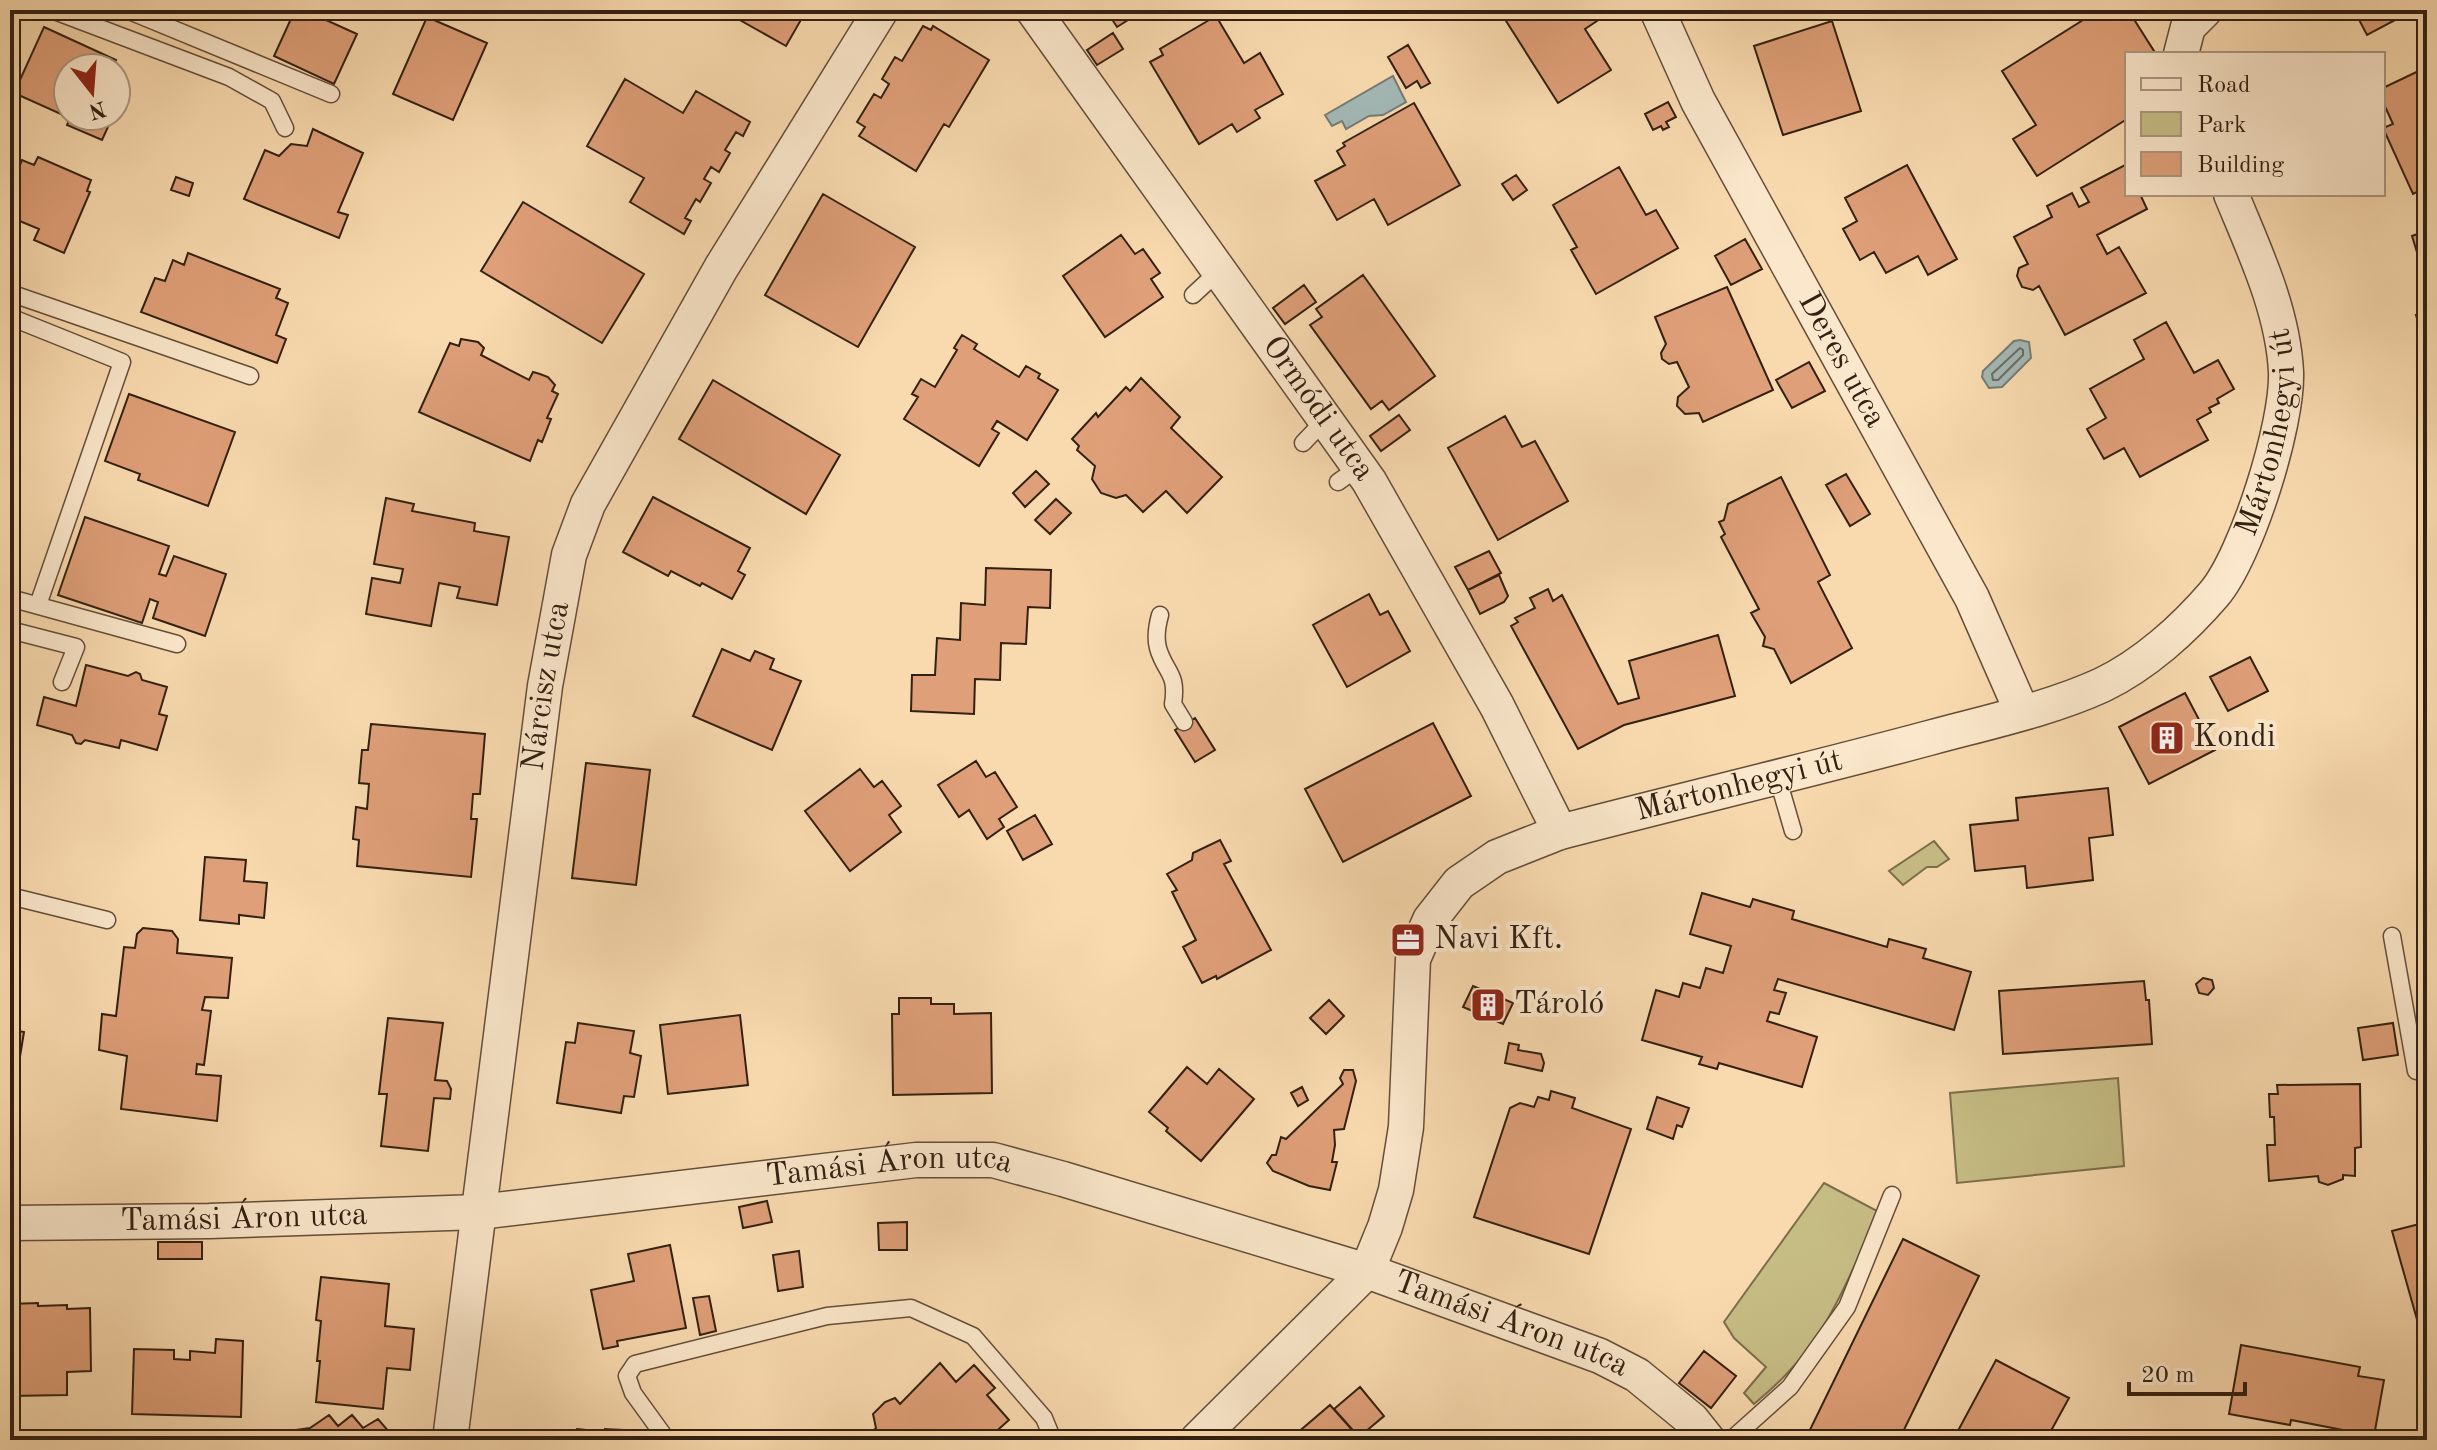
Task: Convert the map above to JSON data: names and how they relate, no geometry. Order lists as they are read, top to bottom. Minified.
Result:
{"streets":{"street":["Deres utca","Ormódi utca","Mártonhegyi út","Nárcisz utca","Tamási Áron utca"]},"crossings":[["Deres utca","Mártonhegyi út"],["Ormódi utca","Mártonhegyi út"],["Mártonhegyi út","Tamási Áron utca"],["Nárcisz utca","Tamási Áron utca"]],"places":{"building":["Kondi","Tároló"],"office":["Navi Kft."]},"legend":["Road","Park","Building"],"scale_bar":"20 m","north":"bottom"}
